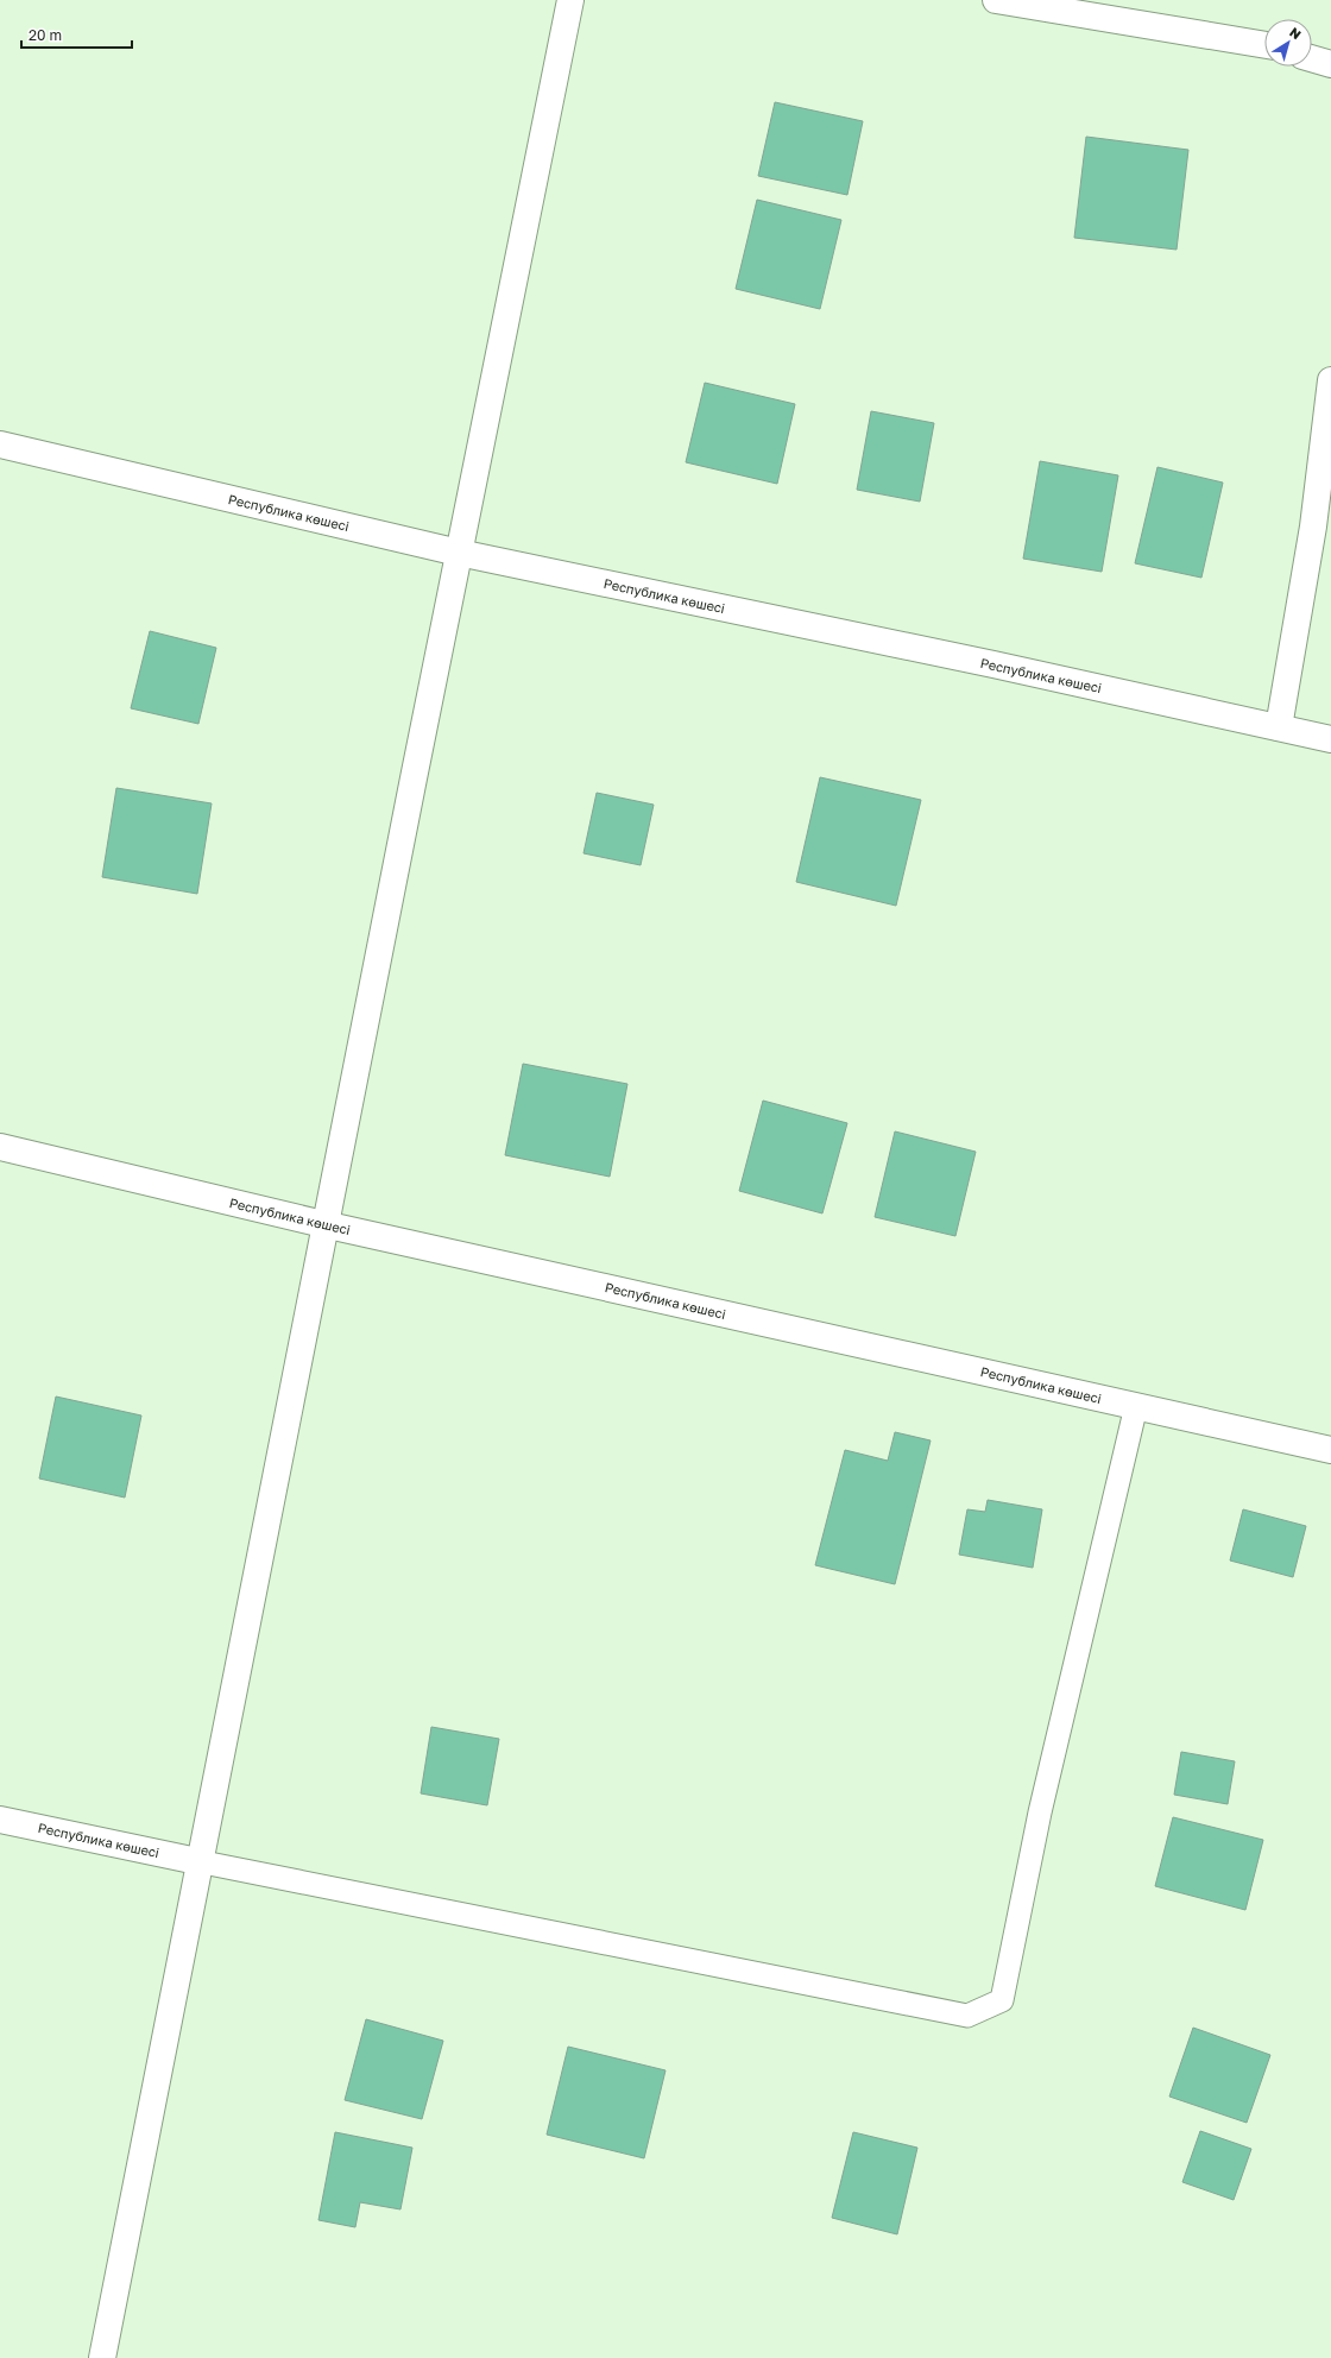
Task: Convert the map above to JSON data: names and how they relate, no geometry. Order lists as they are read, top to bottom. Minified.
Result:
{"streets":{"street":["Республика көшесі"]},"scale_bar":"20 m","north":"top right"}
